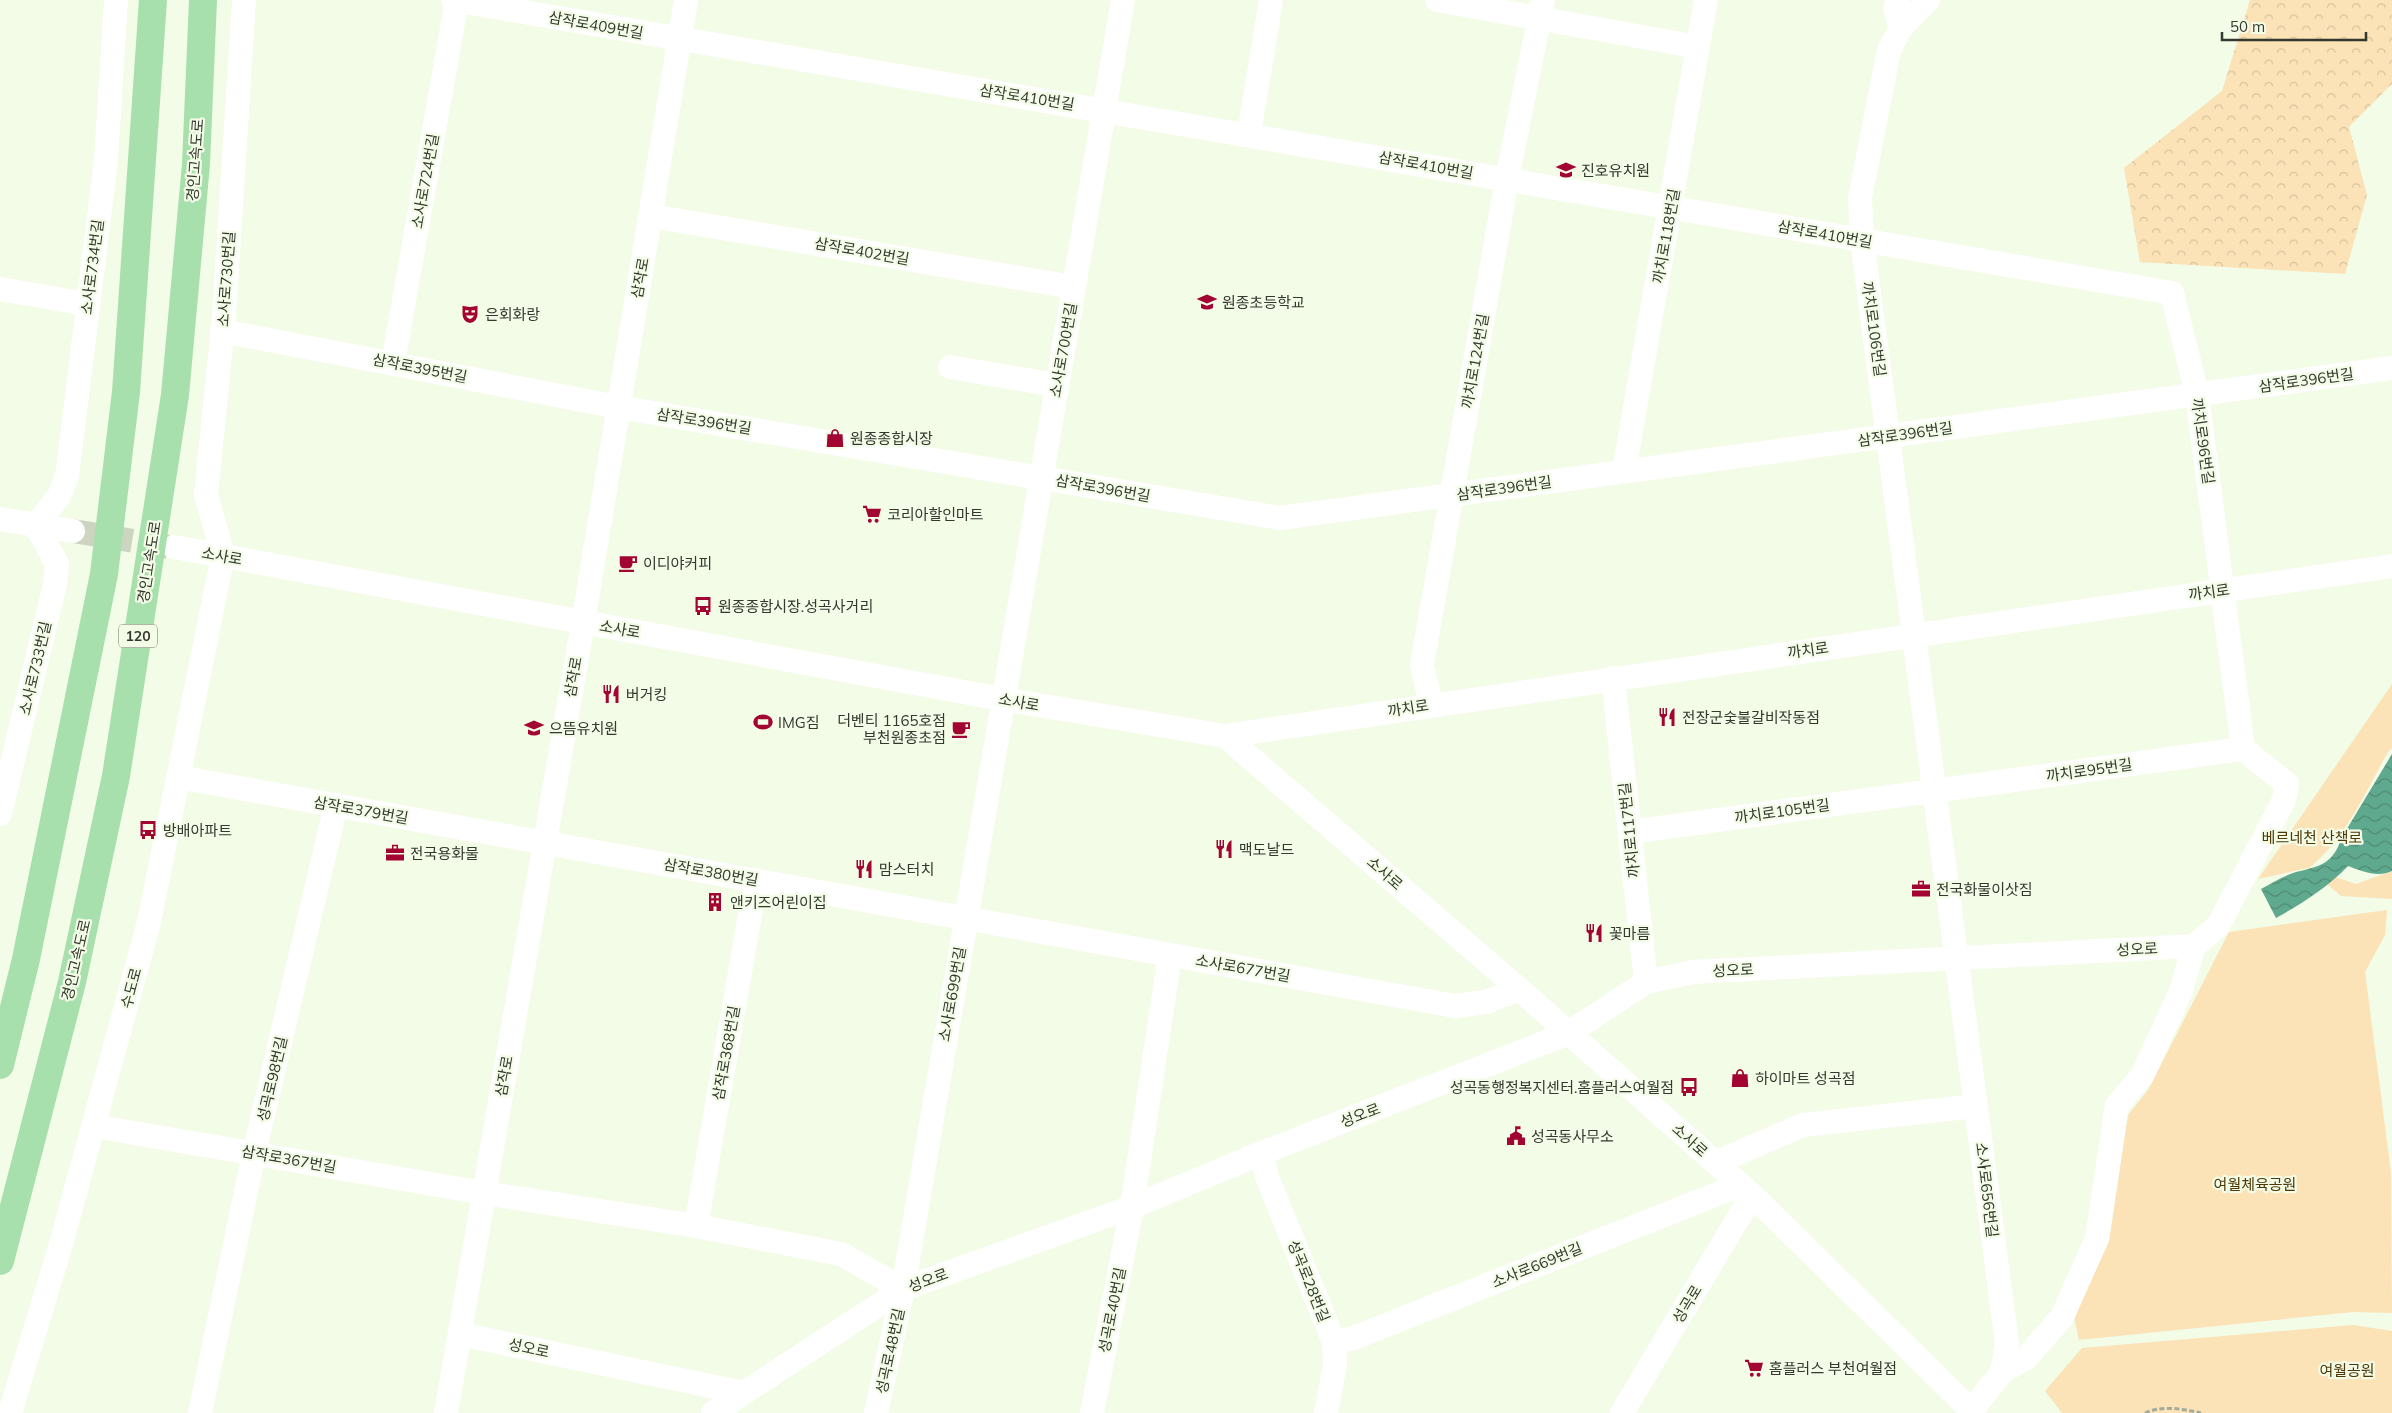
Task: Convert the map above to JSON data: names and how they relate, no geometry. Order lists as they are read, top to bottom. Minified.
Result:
{"streets":{"highway":["경인고속도로","120"],"street":["삼작로409번길","삼작로410번길","소사로724번길","까치로118번길","삼작로402번길","소사로734번길","삼작로","소사로730번길","까치로106번길","소사로700번길","까치로124번길","삼작로395번길","삼작로396번길","까치로96번길","소사로","까치로","소사로733번길","까치로95번길","삼작로379번길","까치로105번길","까치로117번길","삼작로380번길","성오로","소사로677번길","수도로","소사로699번길","삼작로368번길","성곡로98번길","삼작로367번길","소사로656번길","소사로669번길","성곡로28번길","성곡로","성곡로40번길","성곡로48번길"]},"crossings":[["삼작로409번길","삼작로410번길"],["삼작로409번길","소사로724번길"],["삼작로409번길","삼작로"],["삼작로410번길","까치로118번길"],["삼작로410번길","삼작로"],["삼작로410번길","까치로106번길"],["삼작로410번길","소사로700번길"],["삼작로410번길","까치로124번길"],["삼작로410번길","까치로96번길"],["소사로724번길","삼작로395번길"],["까치로118번길","삼작로396번길"],["삼작로402번길","삼작로"],["삼작로402번길","소사로700번길"],["소사로734번길","소사로733번길"],["삼작로","삼작로395번길"],["삼작로","삼작로396번길"],["삼작로","소사로"],["삼작로","삼작로379번길"],["삼작로","삼작로380번길"],["삼작로","성오로"],["삼작로","삼작로367번길"],["소사로730번길","삼작로395번길"],["소사로730번길","소사로"],["소사로730번길","수도로"],["까치로106번길","삼작로396번길"],["까치로106번길","까치로"],["소사로700번길","삼작로396번길"],["소사로700번길","소사로"],["소사로700번길","소사로699번길"],["까치로124번길","삼작로396번길"],["까치로124번길","까치로"],["삼작로395번길","삼작로396번길"],["삼작로396번길","까치로96번길"],["까치로96번길","까치로"],["소사로","까치로"],["소사로","성오로"],["소사로","소사로677번길"],["소사로","수도로"],["소사로","소사로699번길"],["소사로","소사로656번길"],["소사로","소사로669번길"],["소사로","성곡로"],["까치로","까치로117번길"],["까치로95번길","까치로105번길"],["삼작로379번길","삼작로380번길"],["삼작로379번길","수도로"],["삼작로379번길","성곡로98번길"],["까치로105번길","까치로117번길"],["까치로117번길","성오로"],["삼작로380번길","소사로677번길"],["삼작로380번길","소사로699번길"],["삼작로380번길","삼작로368번길"],["성오로","소사로699번길"],["성오로","소사로656번길"],["성오로","성곡로28번길"],["성오로","성곡로40번길"],["성오로","성곡로48번길"],["소사로677번길","소사로699번길"],["수도로","삼작로367번길"],["소사로699번길","성곡로48번길"],["성곡로98번길","삼작로367번길"],["소사로669번길","성곡로28번길"],["소사로669번길","성곡로"]],"parks":["베르네천 산책로","여월체육공원","여월공원"],"places":{"school or university":["진호유치원","원종초등학교","으뜸유치원"],"theatre":["은회화랑"],"shop":["원종종합시장","하이마트 성곡점"],"supermarket":["코리아할인마트","홈플러스 부천여월점"],"cafe":["이디야커피","더벤티 1165호점 부천원종초점"],"bus stop":["원종종합시장.성곡사거리","방배아파트","성곡동행정복지센터.홈플러스여월점"],"restaurant":["버거킹","전장군숯불갈비작동점","맥도날드","맘스터치","꽃마름"],"sports":["IMG짐"],"office":["전국용화물","전국화물이삿짐"],"building":["앤키즈어린이집"],"public building":["성곡동사무소"]},"scale_bar":"50 m"}
